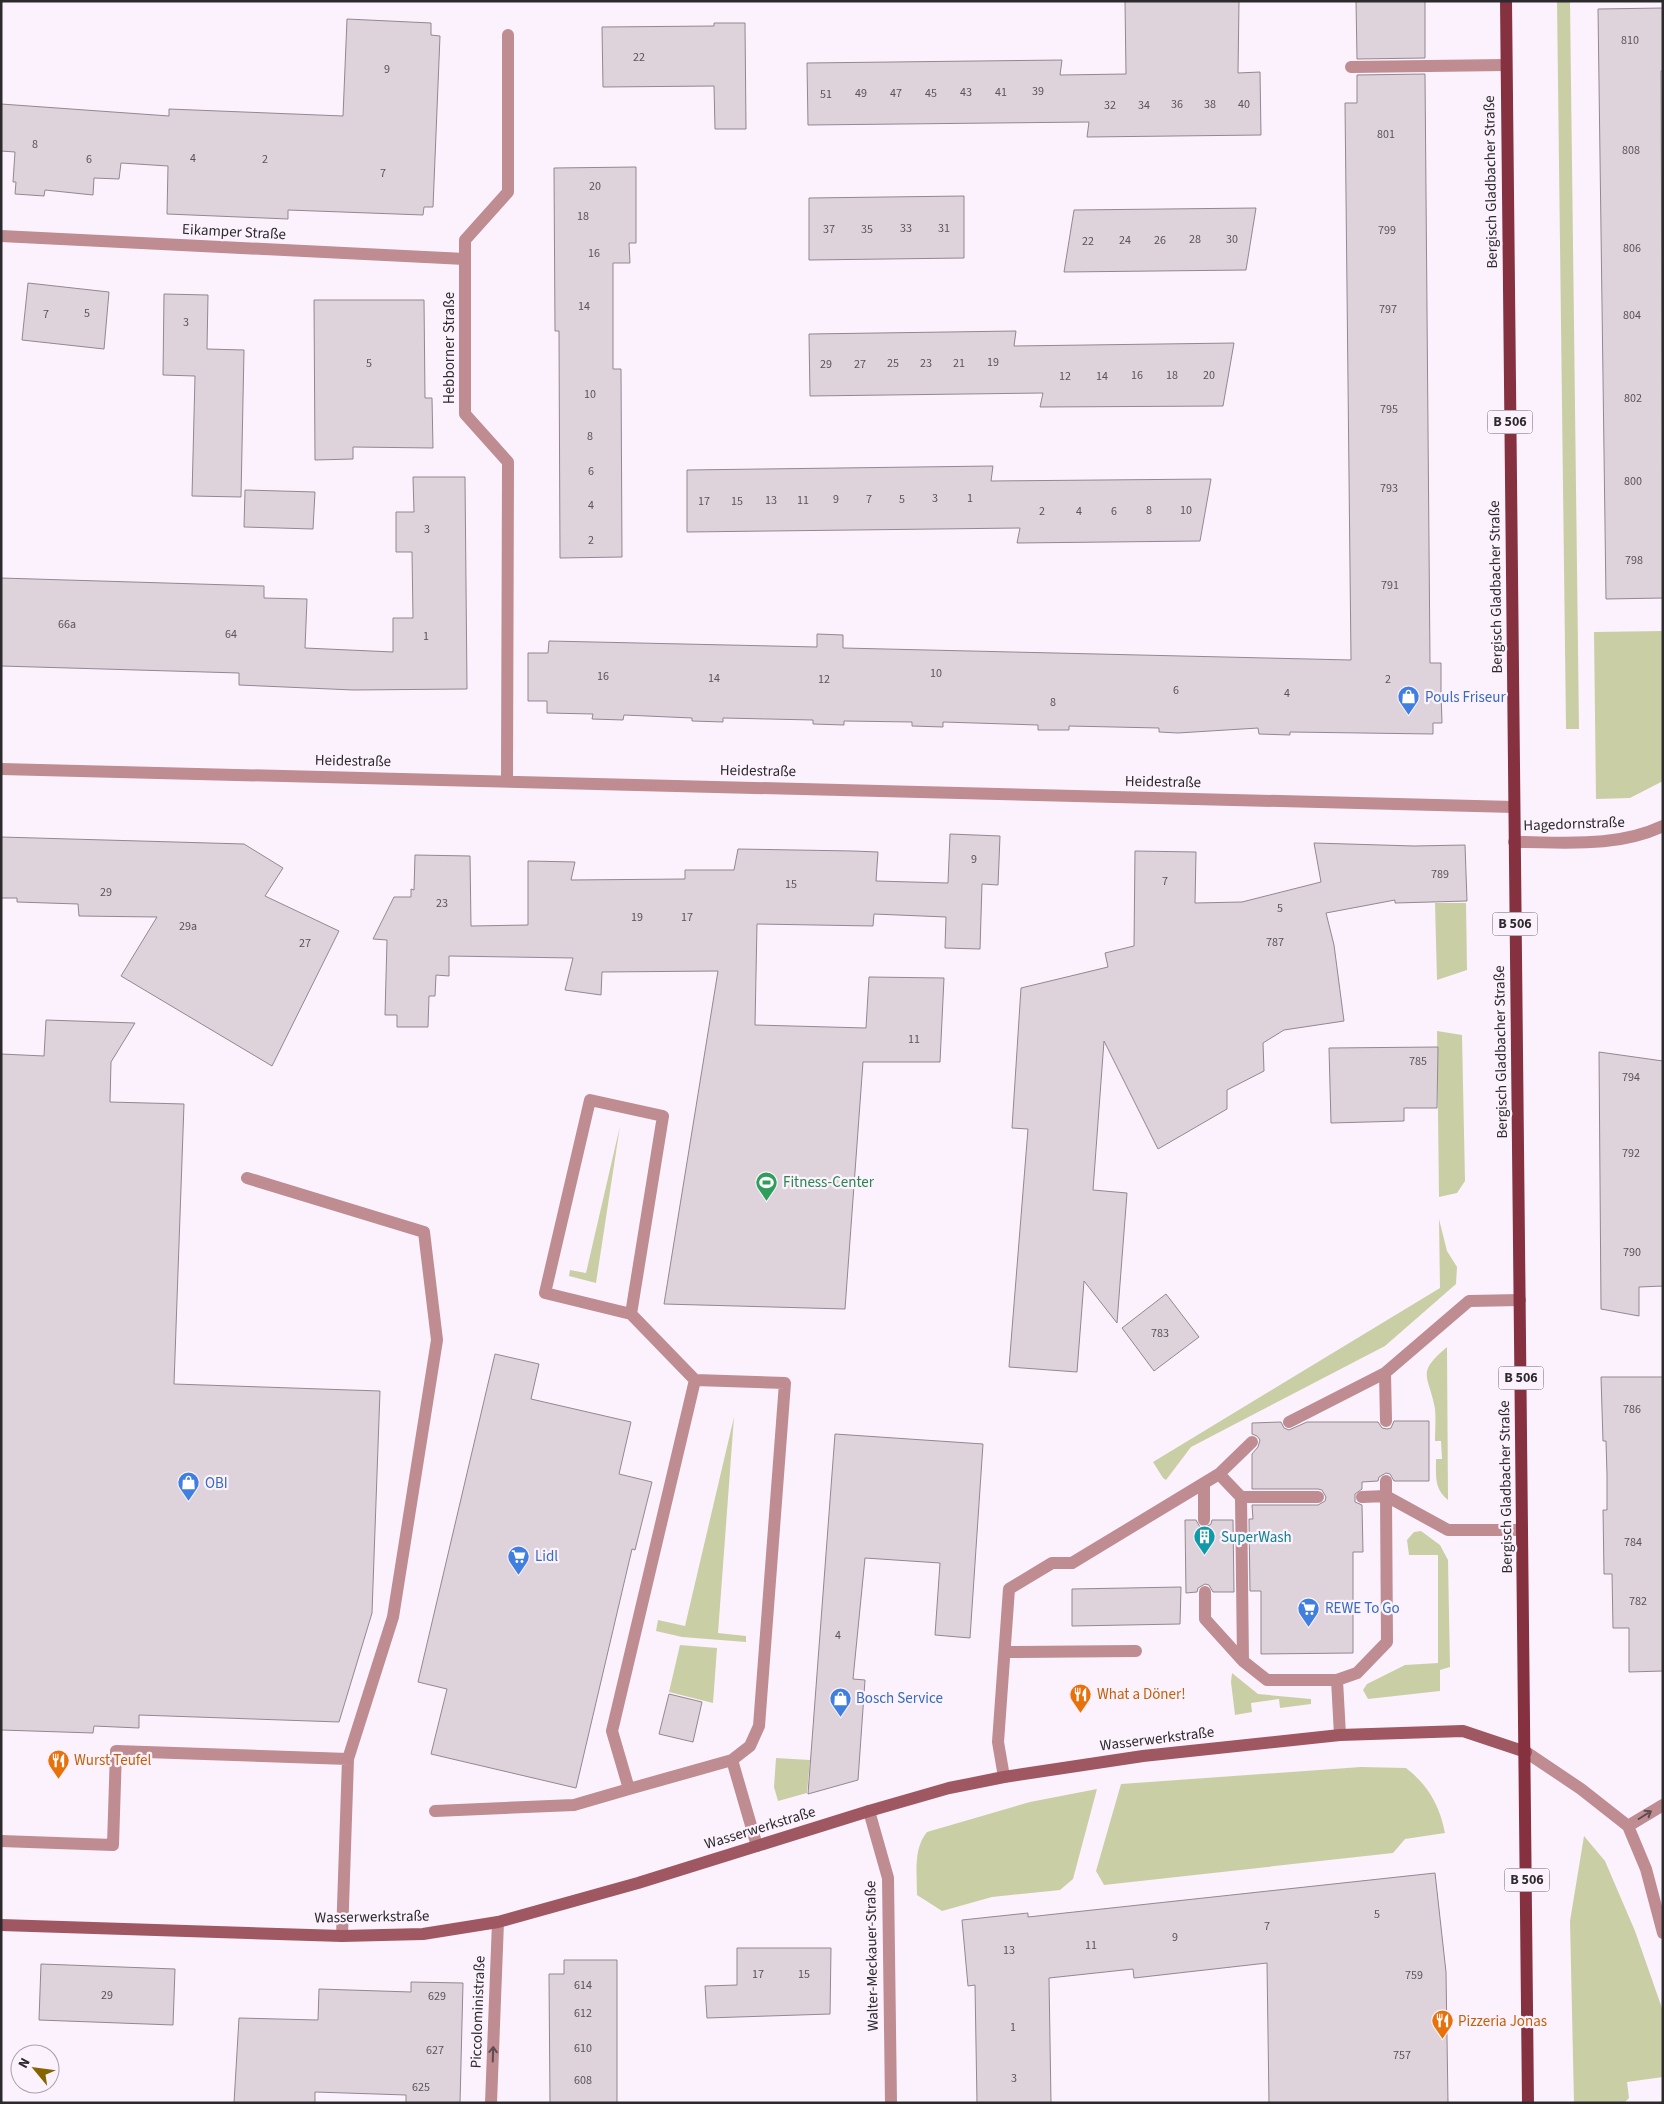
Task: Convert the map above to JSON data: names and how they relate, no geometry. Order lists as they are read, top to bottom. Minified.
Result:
{"streets":{"main road":["Bergisch Gladbacher Straße","B 506","Wasserwerkstraße"],"street":["Eikamper Straße","Hebborner Straße","Heidestraße","Hagedornstraße","Walter-Meckauer-Straße","Piccoloministraße"]},"crossings":[["Bergisch Gladbacher Straße","Heidestraße"],["Bergisch Gladbacher Straße","Hagedornstraße"],["Bergisch Gladbacher Straße","Wasserwerkstraße"],["Eikamper Straße","Hebborner Straße"],["Hebborner Straße","Heidestraße"],["Wasserwerkstraße","Walter-Meckauer-Straße"],["Wasserwerkstraße","Piccoloministraße"]],"one_way":["Piccoloministraße"],"places":{"shop":["Pouls Friseur","OBI","Bosch Service"],"sports":["Fitness-Center"],"building":["SuperWash"],"supermarket":["Lidl","REWE To Go"],"restaurant":["What a Döner!","Wurst Teufel","Pizzeria Jonas"]},"house_numbers":["810","22","9","39","43","41","49","47","45","51","36","38","40","32","34","801","8","808","4","6","2","7","20","18","33","31","37","35","799","28","30","24","26","22","806","16","14","797","5","7","804","3","19","5","25","23","21","29","27","16","18","20","12","14","10","802","795","8","6","800","793","3","1","9","7","5","13","11","17","15","4","8","10","2","4","6","3","2","798","791","66a","64","1","10","16","14","12","2","6","4","8","9","789","7","15","29","23","5","19","17","29a","787","27","11","785","794","792","790","783","786","784","782","4","5","7","9","11","13","17","15","759","614","29","629","612","1","610","627","757","3","608","625"],"north":"top left"}
